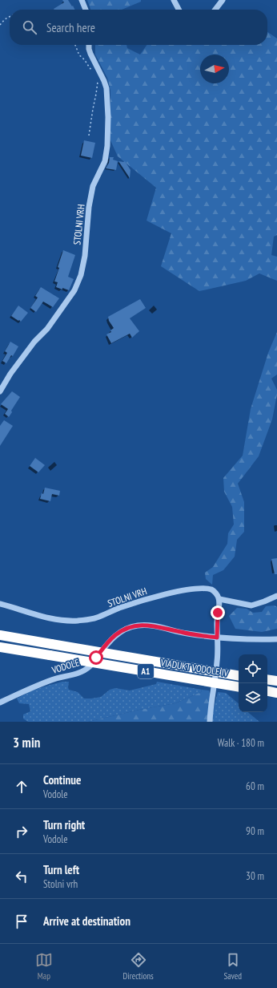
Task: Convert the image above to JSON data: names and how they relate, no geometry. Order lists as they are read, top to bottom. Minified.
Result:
{"streets":{"highway":["VIADUKT VODOLE IV","A1"],"street":["STOLNI VRH","VODOLE"]},"north":"right","page":{"search":"Search here","heading":["3 min","Walk · 180 m"],"list":[["Continue","Vodole","60 m"],["Turn right","Vodole","90 m"],["Turn left","Stolni vrh","30 m"],"Arrive at destination"],"nav":["Map","Directions","Saved"]}}
